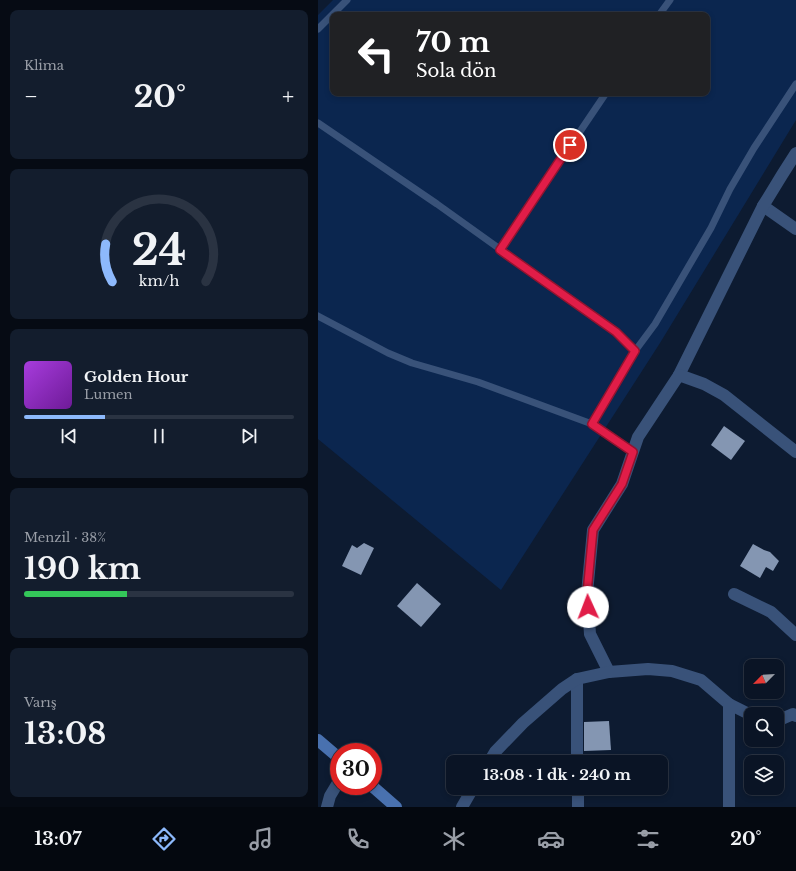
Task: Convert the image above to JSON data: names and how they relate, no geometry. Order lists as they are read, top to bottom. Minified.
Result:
{"north":"bottom left","page":{"tile":["Klima",["Menzil · 38%","190 km"],["Varış","13:08"]],"turn":["70 m","Sola dön"],"heat":["−","20°","+"],"song":["Golden Hour","Lumen"],"limit":"30","trip":"13:08 · 1 dk · 240 m","tabs":["13:07","20°"],"gauge":["24","km/h"]}}
